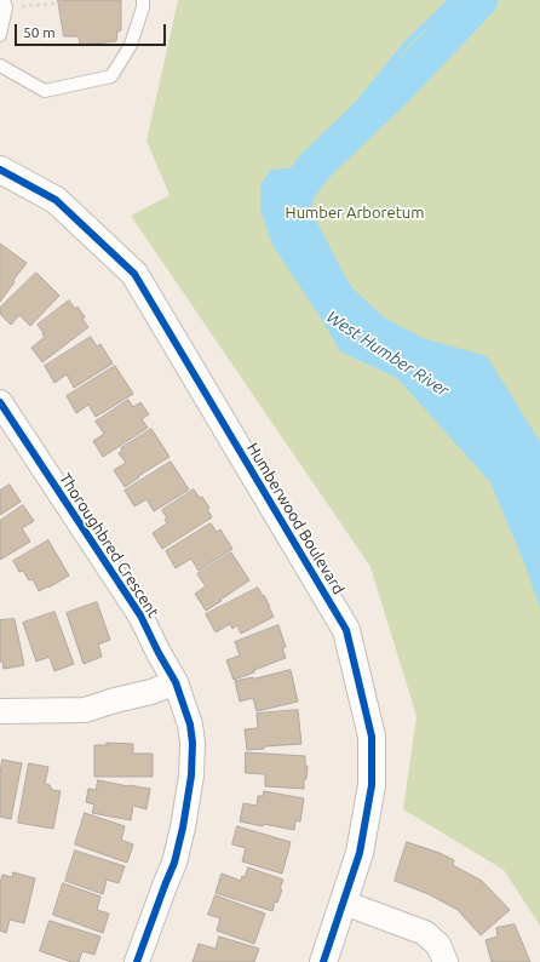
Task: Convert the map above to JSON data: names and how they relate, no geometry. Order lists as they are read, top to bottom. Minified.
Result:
{"streets":{"street":["Humberwood Boulevard","Thoroughbred Crescent"]},"water":["West Humber River"],"parks":["Humber Arboretum"],"scale_bar":"50 m"}
